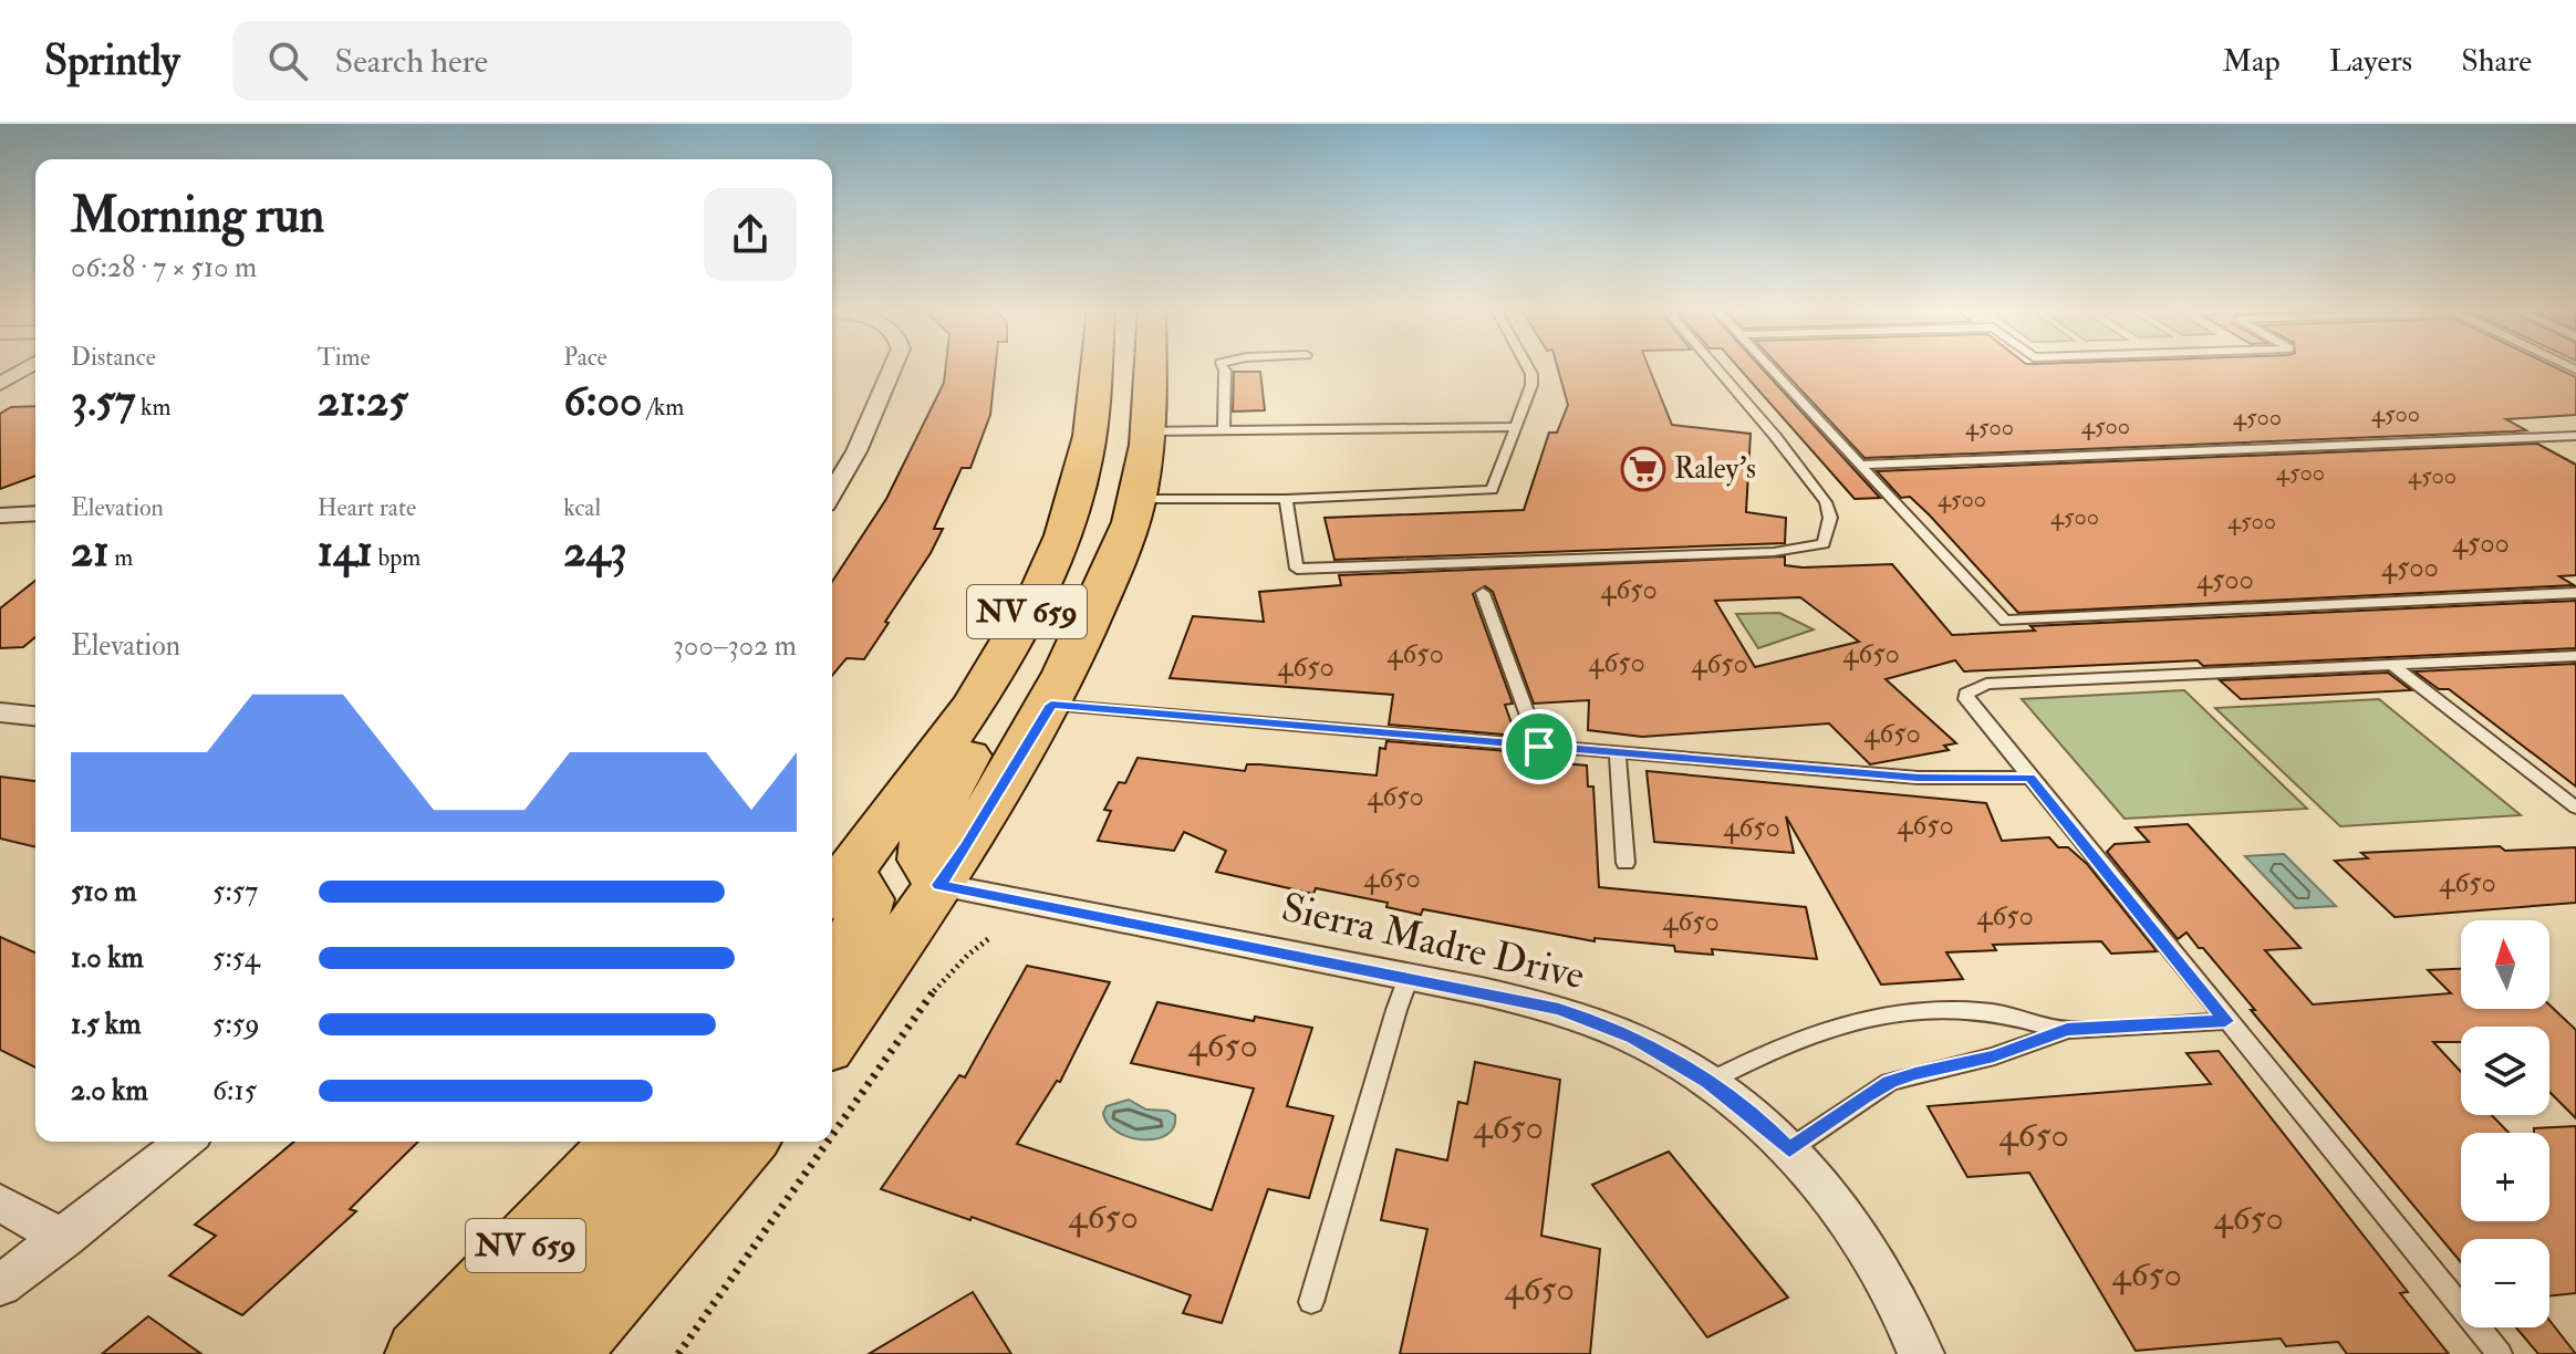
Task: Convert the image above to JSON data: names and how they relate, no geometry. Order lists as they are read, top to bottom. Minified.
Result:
{"streets":{"main road":["NV 659"],"street":["Sierra Madre Drive"]},"crossings":[["NV 659","Sierra Madre Drive"]],"places":{"supermarket":["Raley's"]},"house_numbers":["4500","4500","4500","4500","4500","4500","4500","4500","4500","4500","4500","4500","4650","4650","4650","4650","4650","4650","4650","4650","4650","4650","4650","4650","4650","4650","4650","4650","4650","4650","4650","4650","4650"],"north":"top","page":{"header":"Sprintly","search":"Search here","nav":["Map","Layers","Share"],"heading":["Morning run","06:28 · 7 × 510 m"],"stats":[["Distance","3.57 km"],["Time","21:25"],["Pace","6:00 /km"],["Elevation","21 m"],["Heart rate","141 bpm"],["kcal","243"]],"chart":["Elevation","300–302 m"],"list":[{"name":"510 m","note":"5:57"},{"name":"1.0 km","note":"5:54"},{"name":"1.5 km","note":"5:59"},{"name":"2.0 km","note":"6:15"}],"map_buttons":["+","−"]}}
